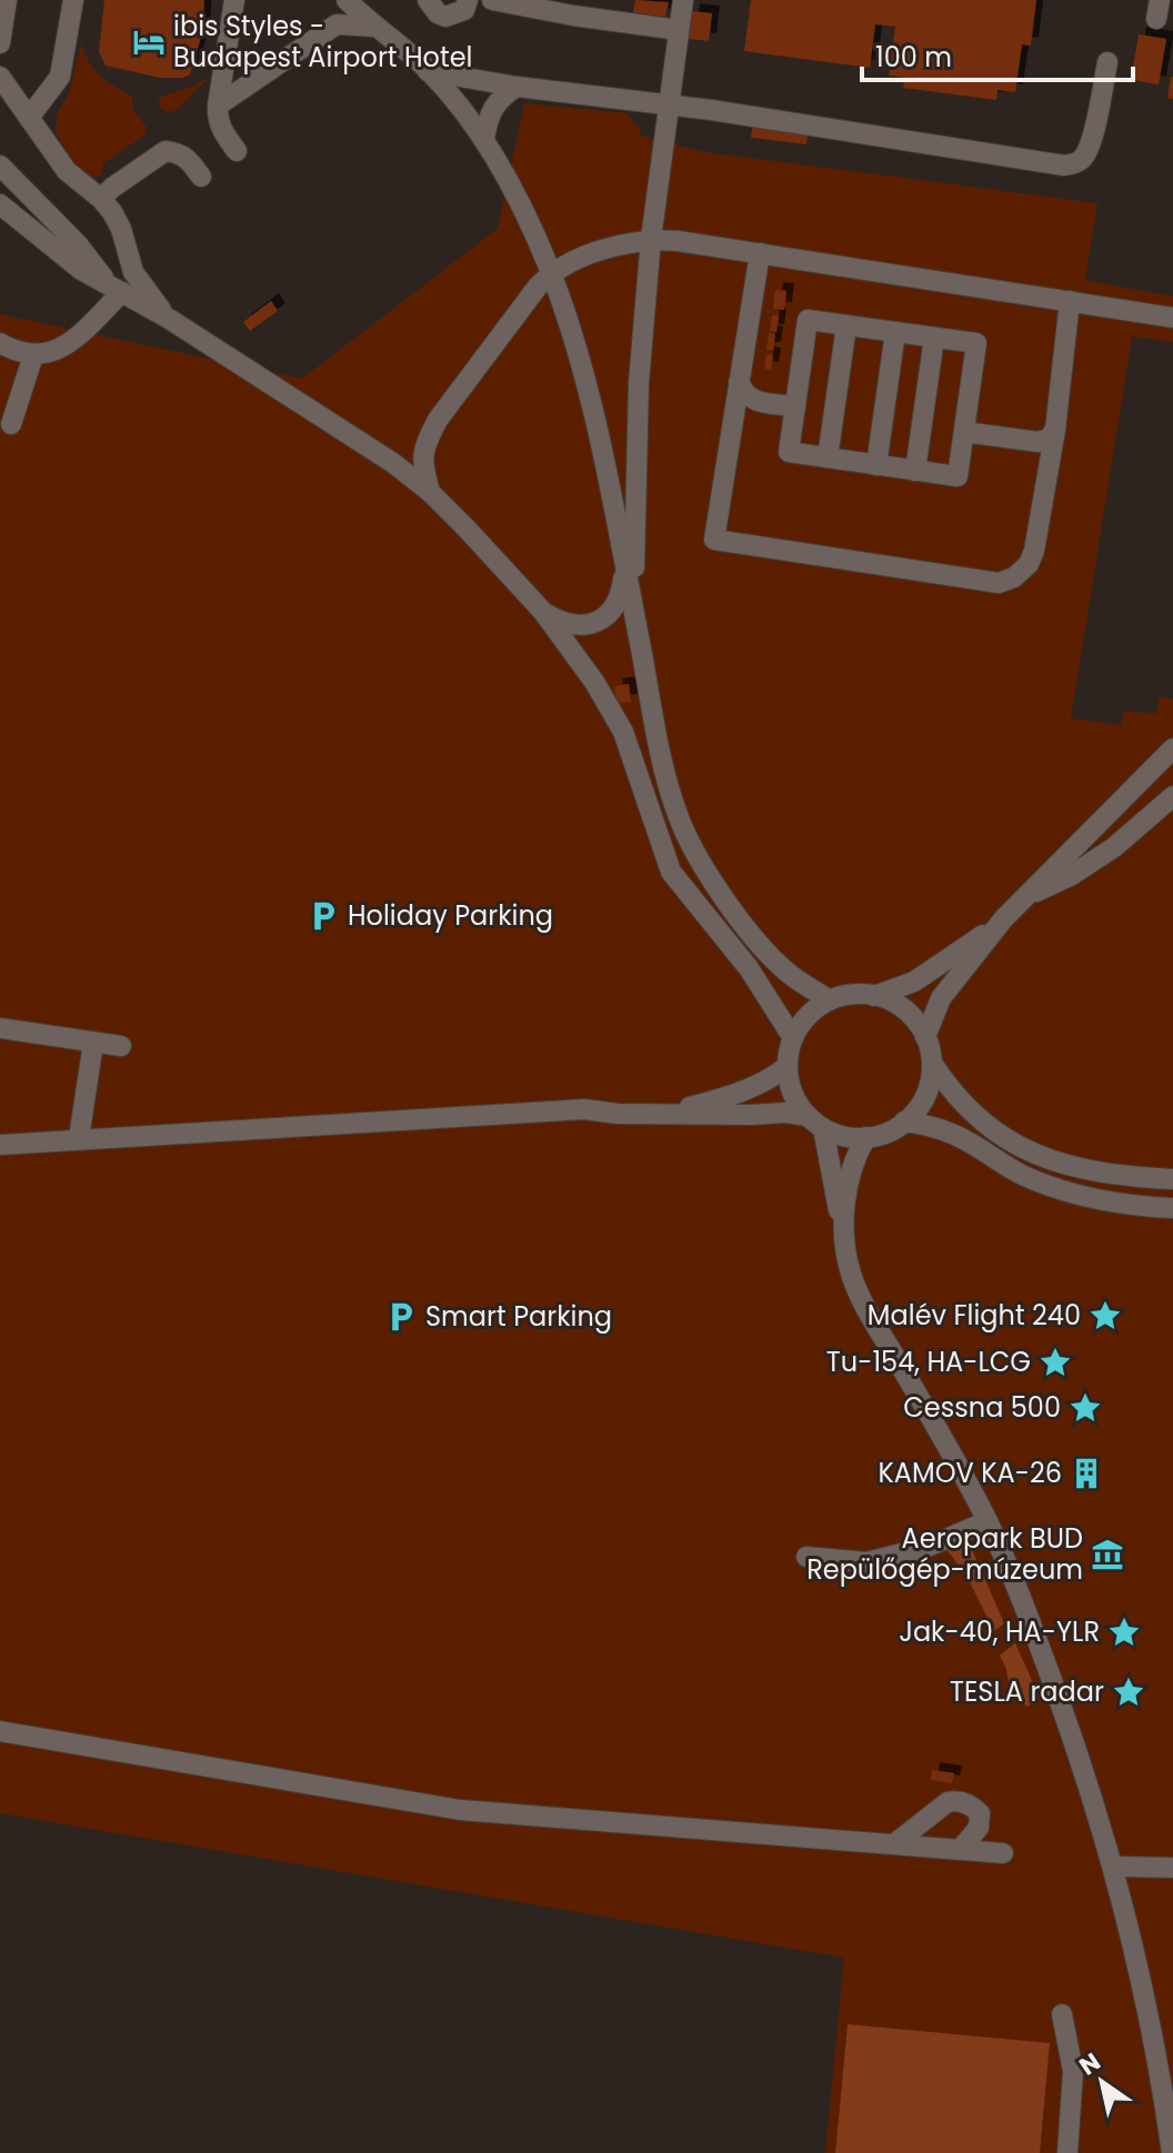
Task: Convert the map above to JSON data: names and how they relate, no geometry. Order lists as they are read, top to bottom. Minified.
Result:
{"places":{"hotel":["ibis Styles - Budapest Airport Hotel"],"parking":["Holiday Parking","Smart Parking"],"place":["Malév Flight 240","Tu-154, HA-LCG","Cessna 500","Jak-40, HA-YLR","TESLA radar"],"building":["KAMOV KA-26"],"museum":["Aeropark BUD Repülőgép-múzeum"]},"scale_bar":"100 m","north":"top left"}
